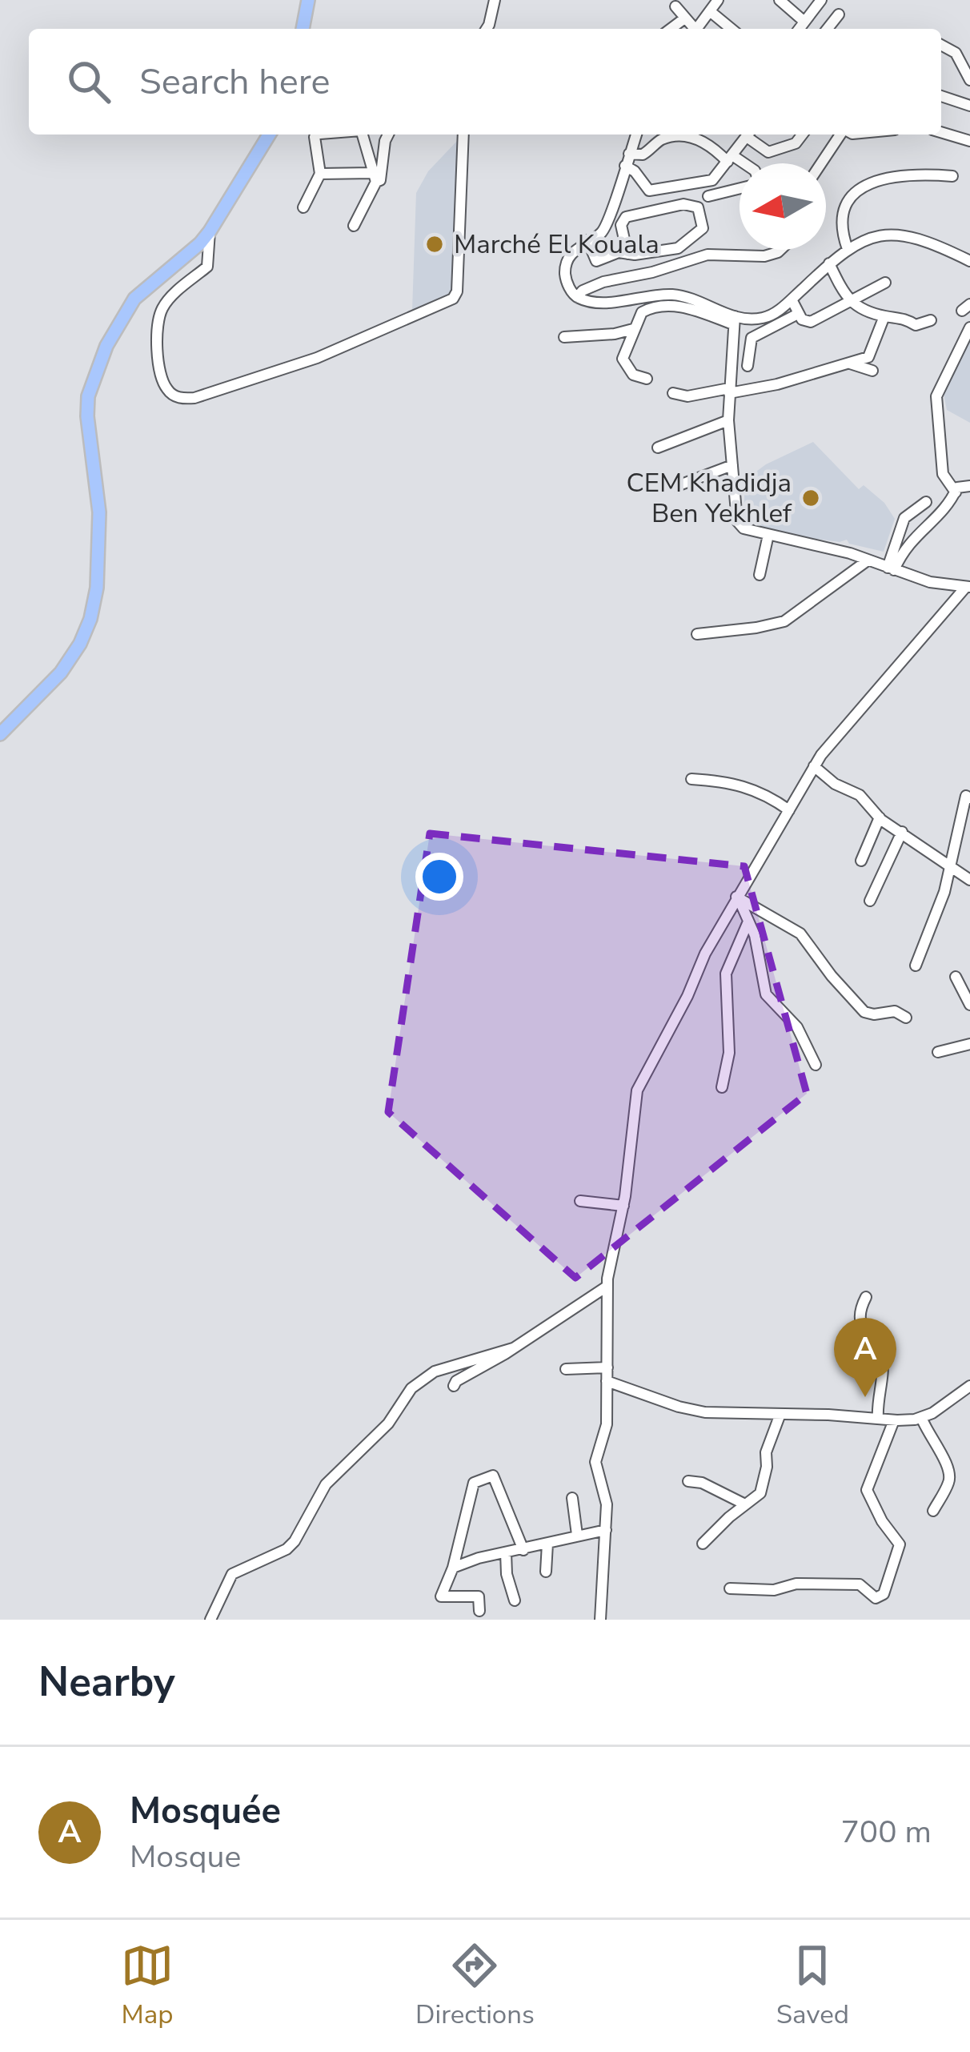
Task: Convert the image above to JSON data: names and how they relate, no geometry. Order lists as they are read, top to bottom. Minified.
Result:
{"places":["Marché El Kouala","CEM Khadidja Ben Yekhlef"],"north":"left","page":{"search":"Search here","pins":"A","heading":"Nearby","list":[{"mark":"A","name":"Mosquée","note":"Mosque","value":"700 m"}],"nav":["Map","Directions","Saved"]}}
